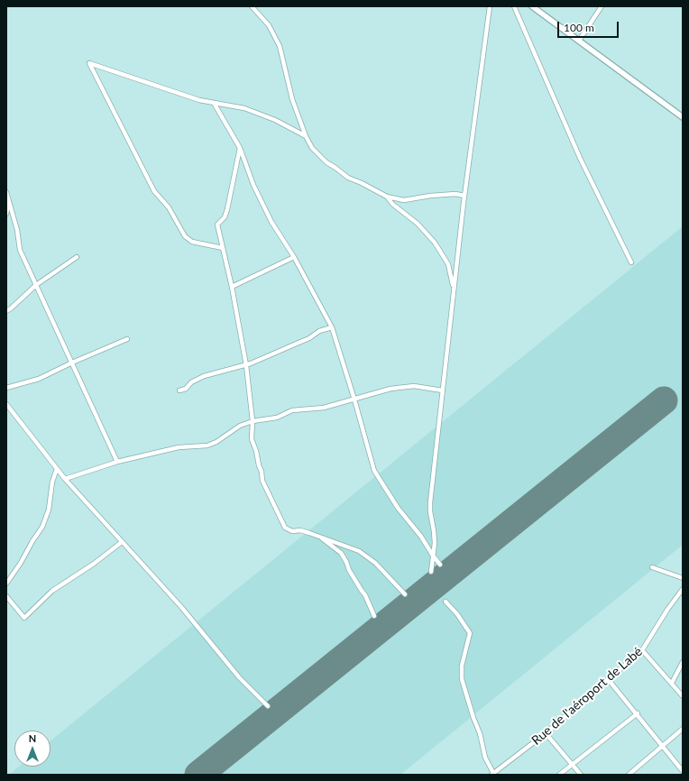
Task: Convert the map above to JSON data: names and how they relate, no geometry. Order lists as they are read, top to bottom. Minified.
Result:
{"streets":{"street":["Rue de l'aéroport de Labé"]},"scale_bar":"100 m","north":"top"}
